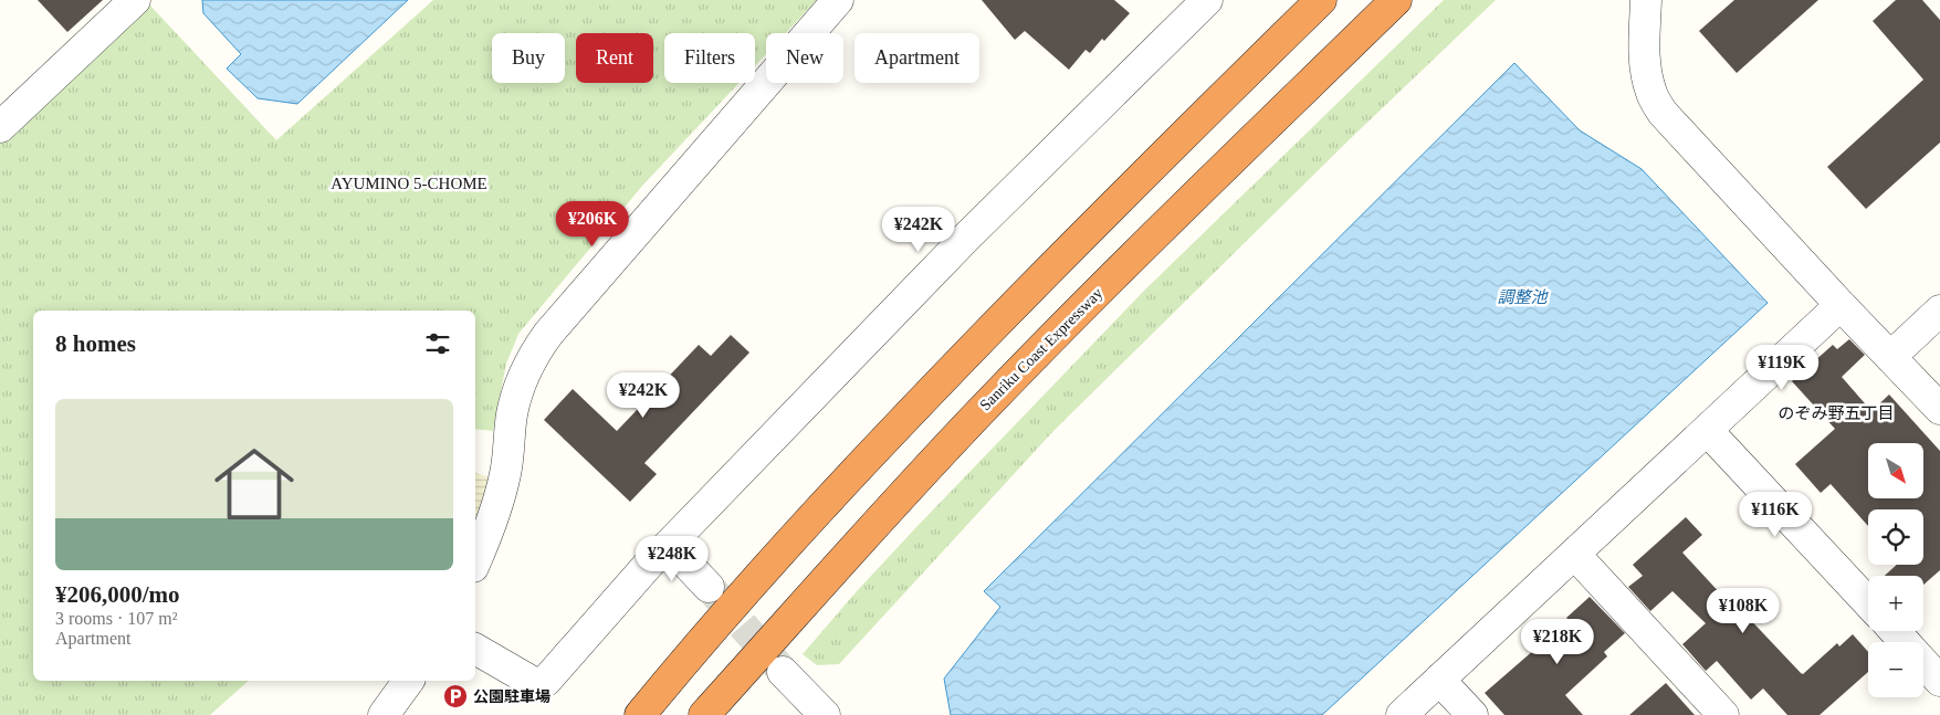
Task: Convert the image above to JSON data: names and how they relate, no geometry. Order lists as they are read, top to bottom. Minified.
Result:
{"streets":{"highway":["Sanriku Coast Expressway"]},"districts":["AYUMINO 5-CHOME","のぞみ野五丁目"],"water":["調整池"],"places":{"parking":["公園駐車場"]},"north":"bottom right","page":{"chip":["Buy","Rent","Filters","New","Apartment"],"price":["¥206K","¥242K","¥119K","¥242K","¥116K","¥248K","¥108K","¥218K"],"heading":"8 homes","list":[{"name":"¥206,000/mo","note":"3 rooms · 107 m² · Apartment"}],"map_buttons":["+","−"]}}
